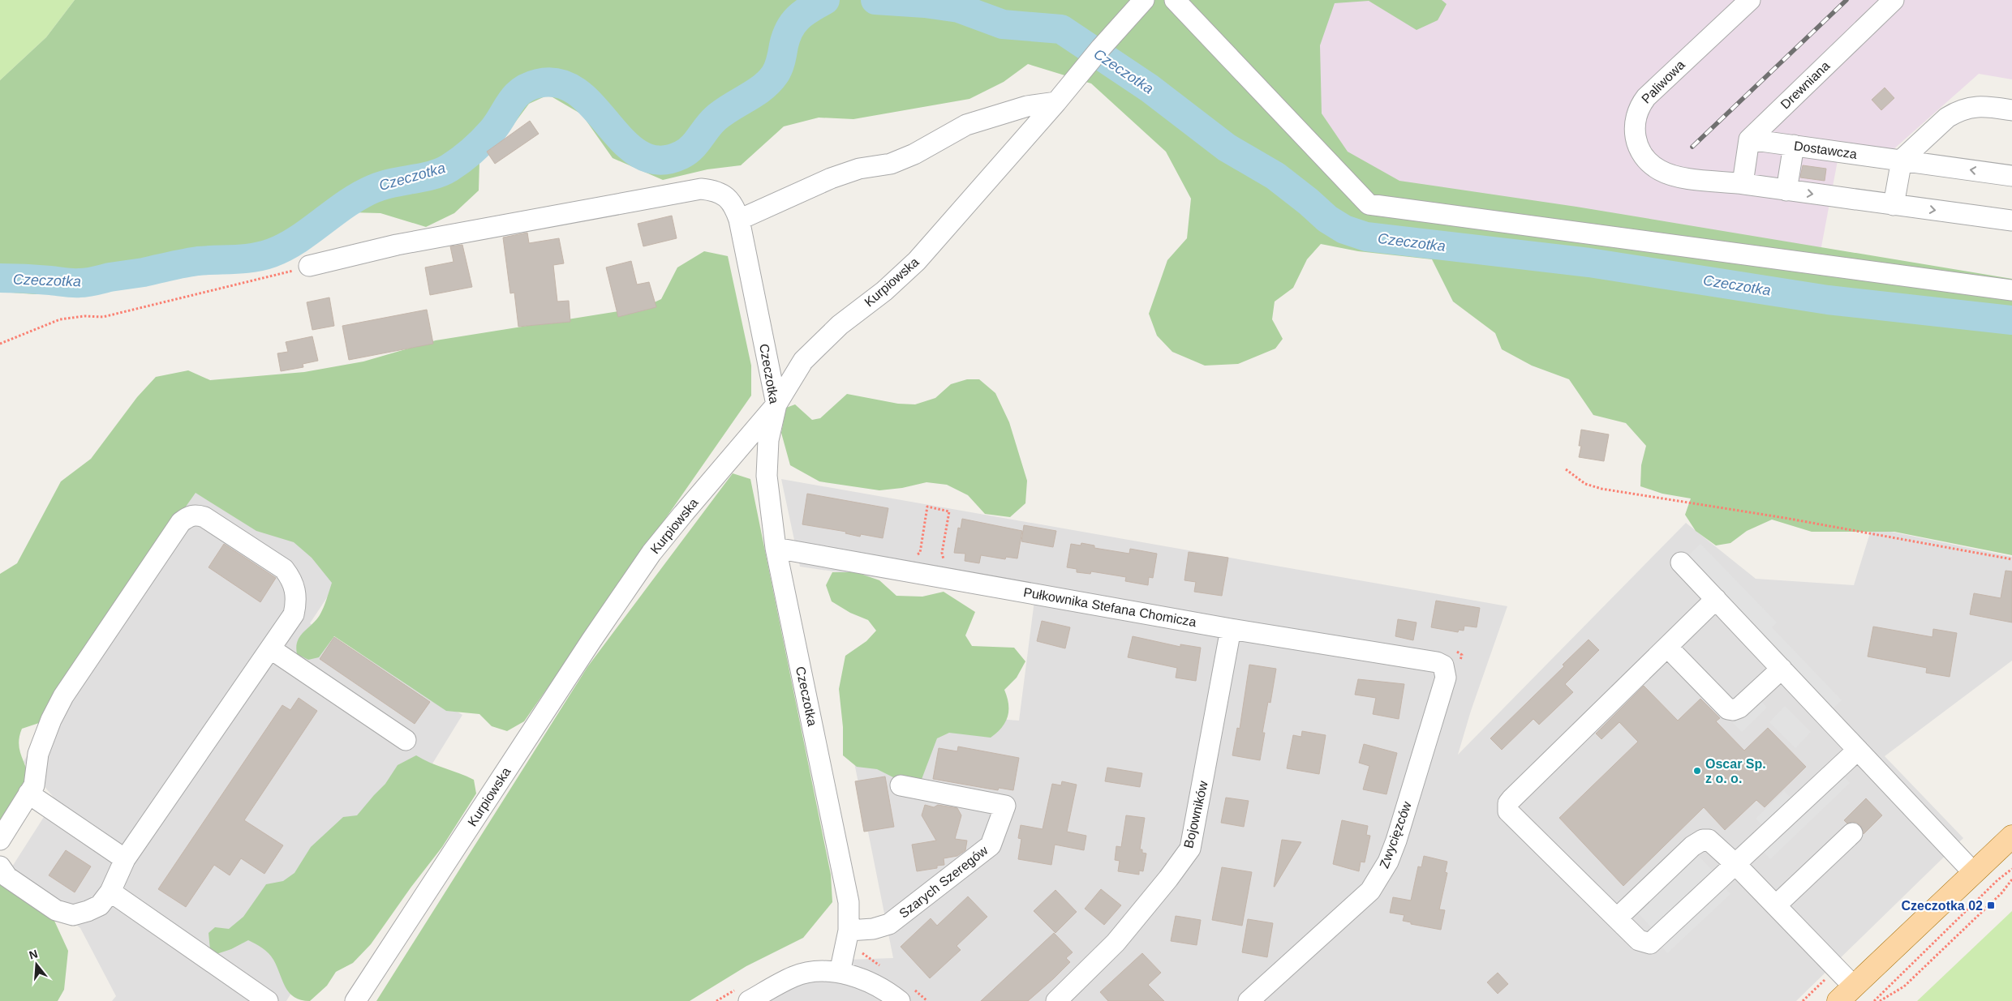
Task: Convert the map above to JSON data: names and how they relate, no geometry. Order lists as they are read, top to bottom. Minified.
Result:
{"streets":{"street":["Paliwowa","Drewniana","Dostawcza","Kurpiowska","Czeczotka","Pułkownika Stefana Chomicza","Bojowników","Zwycięzców","Szarych Szeregów"]},"crossings":[["Drewniana","Dostawcza"],["Kurpiowska","Czeczotka"],["Czeczotka","Pułkownika Stefana Chomicza"],["Czeczotka","Szarych Szeregów"],["Pułkownika Stefana Chomicza","Bojowników"],["Pułkownika Stefana Chomicza","Zwycięzców"]],"water":["Czeczotka"],"places":{"other":["Oscar Sp. z o. o."],"transit":["Czeczotka 02"]},"north":"top"}
